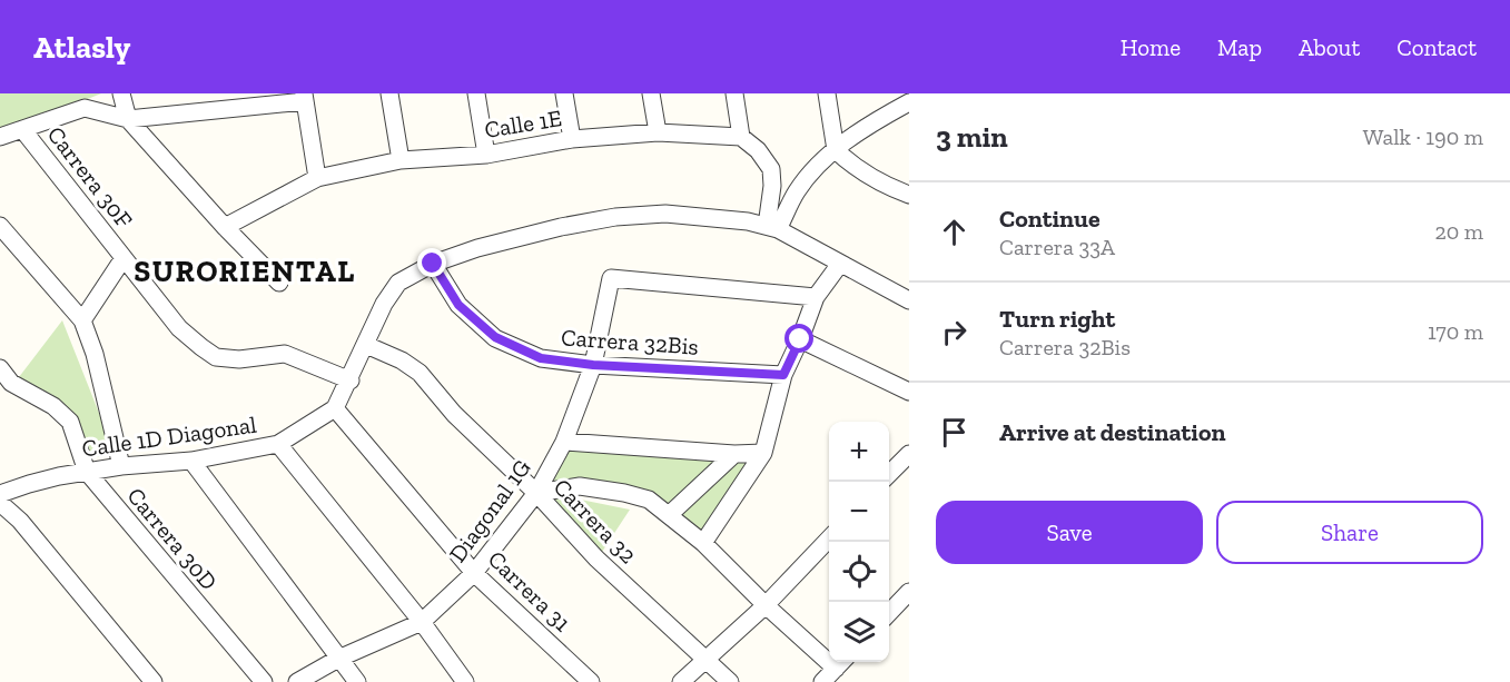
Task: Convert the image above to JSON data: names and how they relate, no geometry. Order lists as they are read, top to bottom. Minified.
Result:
{"streets":{"street":["Calle 1E","Carrera 30F","Carrera 32Bis","Calle 1D Diagonal","Diagonal 1G","Carrera 32","Carrera 30D","Carrera 31"]},"crossings":[["Carrera 30F","Calle 1D Diagonal"],["Carrera 32Bis","Calle 1D Diagonal"],["Carrera 32Bis","Diagonal 1G"],["Calle 1D Diagonal","Carrera 32"],["Calle 1D Diagonal","Carrera 30D"],["Calle 1D Diagonal","Carrera 31"],["Diagonal 1G","Carrera 32"],["Diagonal 1G","Carrera 31"]],"districts":["SURORIENTAL"],"page":{"header":"Atlasly","nav":["Home","Map","About","Contact"],"heading":["3 min","Walk · 190 m"],"list":[["Continue","Carrera 33A","20 m"],["Turn right","Carrera 32Bis","170 m"],"Arrive at destination"],"map_buttons":["+","−"],"buttons":["Save","Share"]}}
